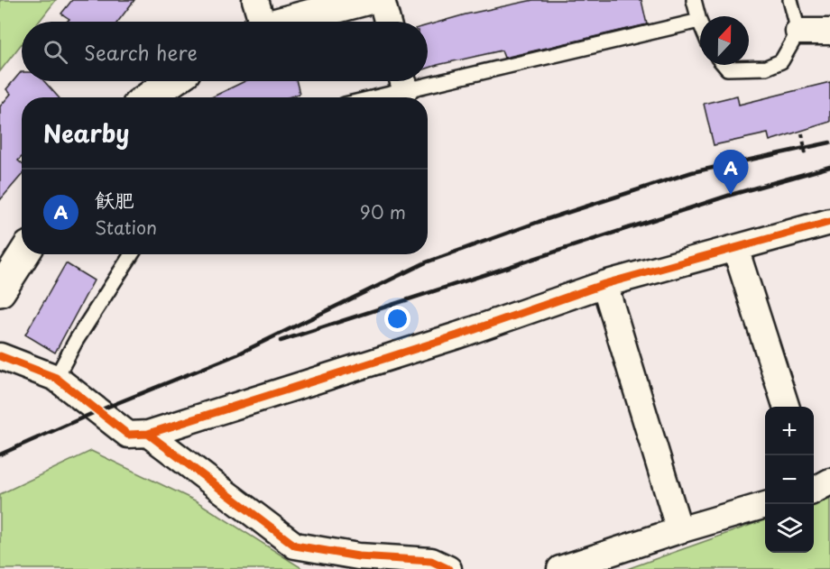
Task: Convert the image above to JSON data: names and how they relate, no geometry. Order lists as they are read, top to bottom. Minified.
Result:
{"north":"top","page":{"search":"Search here","heading":"Nearby","pins":"A","list":[{"mark":"A","name":"飫肥","note":"Station","value":"90 m"}],"map_buttons":["+","−"]}}
